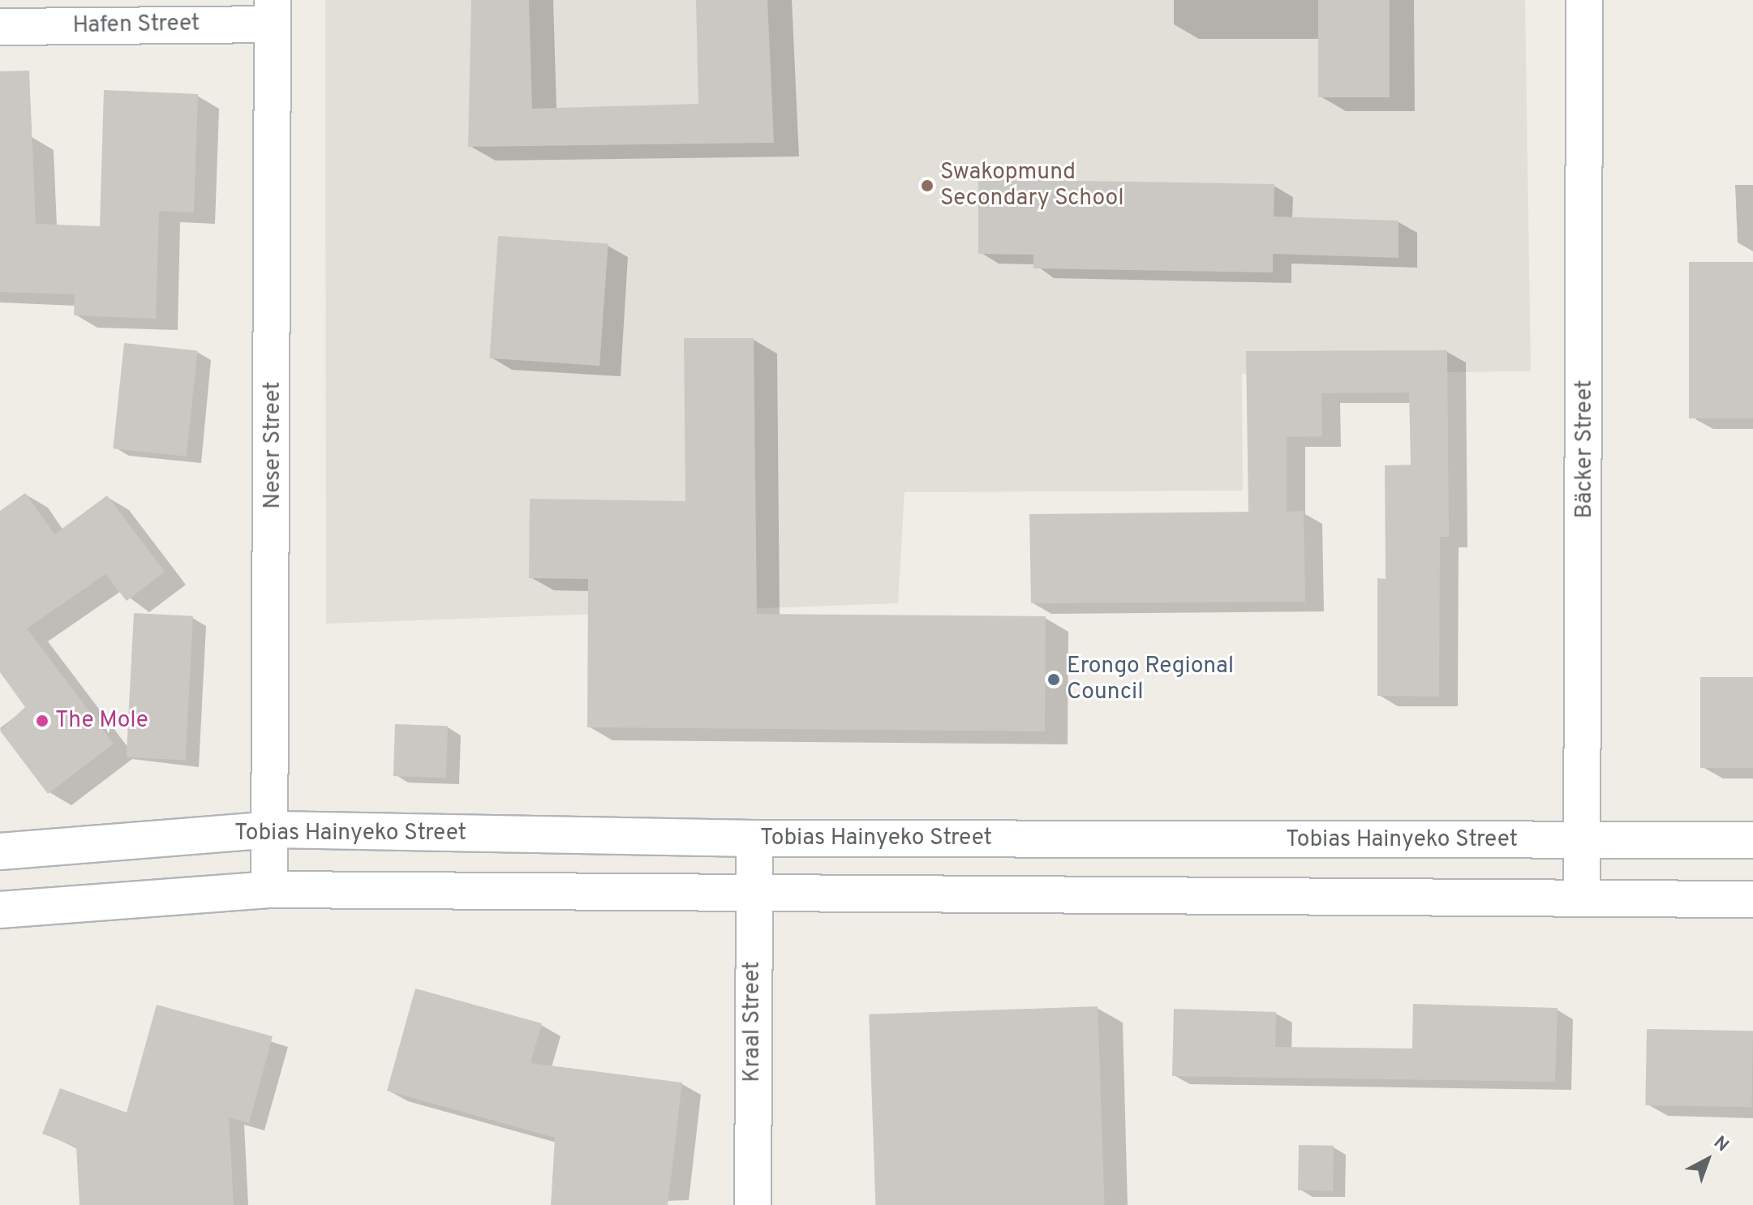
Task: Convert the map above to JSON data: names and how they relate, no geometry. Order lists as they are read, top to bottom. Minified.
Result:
{"streets":{"street":["Hafen Street","Neser Street","Bäcker Street","Tobias Hainyeko Street","Kraal Street"]},"crossings":[["Hafen Street","Neser Street"],["Neser Street","Tobias Hainyeko Street"],["Bäcker Street","Tobias Hainyeko Street"],["Tobias Hainyeko Street","Kraal Street"]],"places":["Swakopmund Secondary School","Erongo Regional Council","The Mole"],"north":"top right"}
